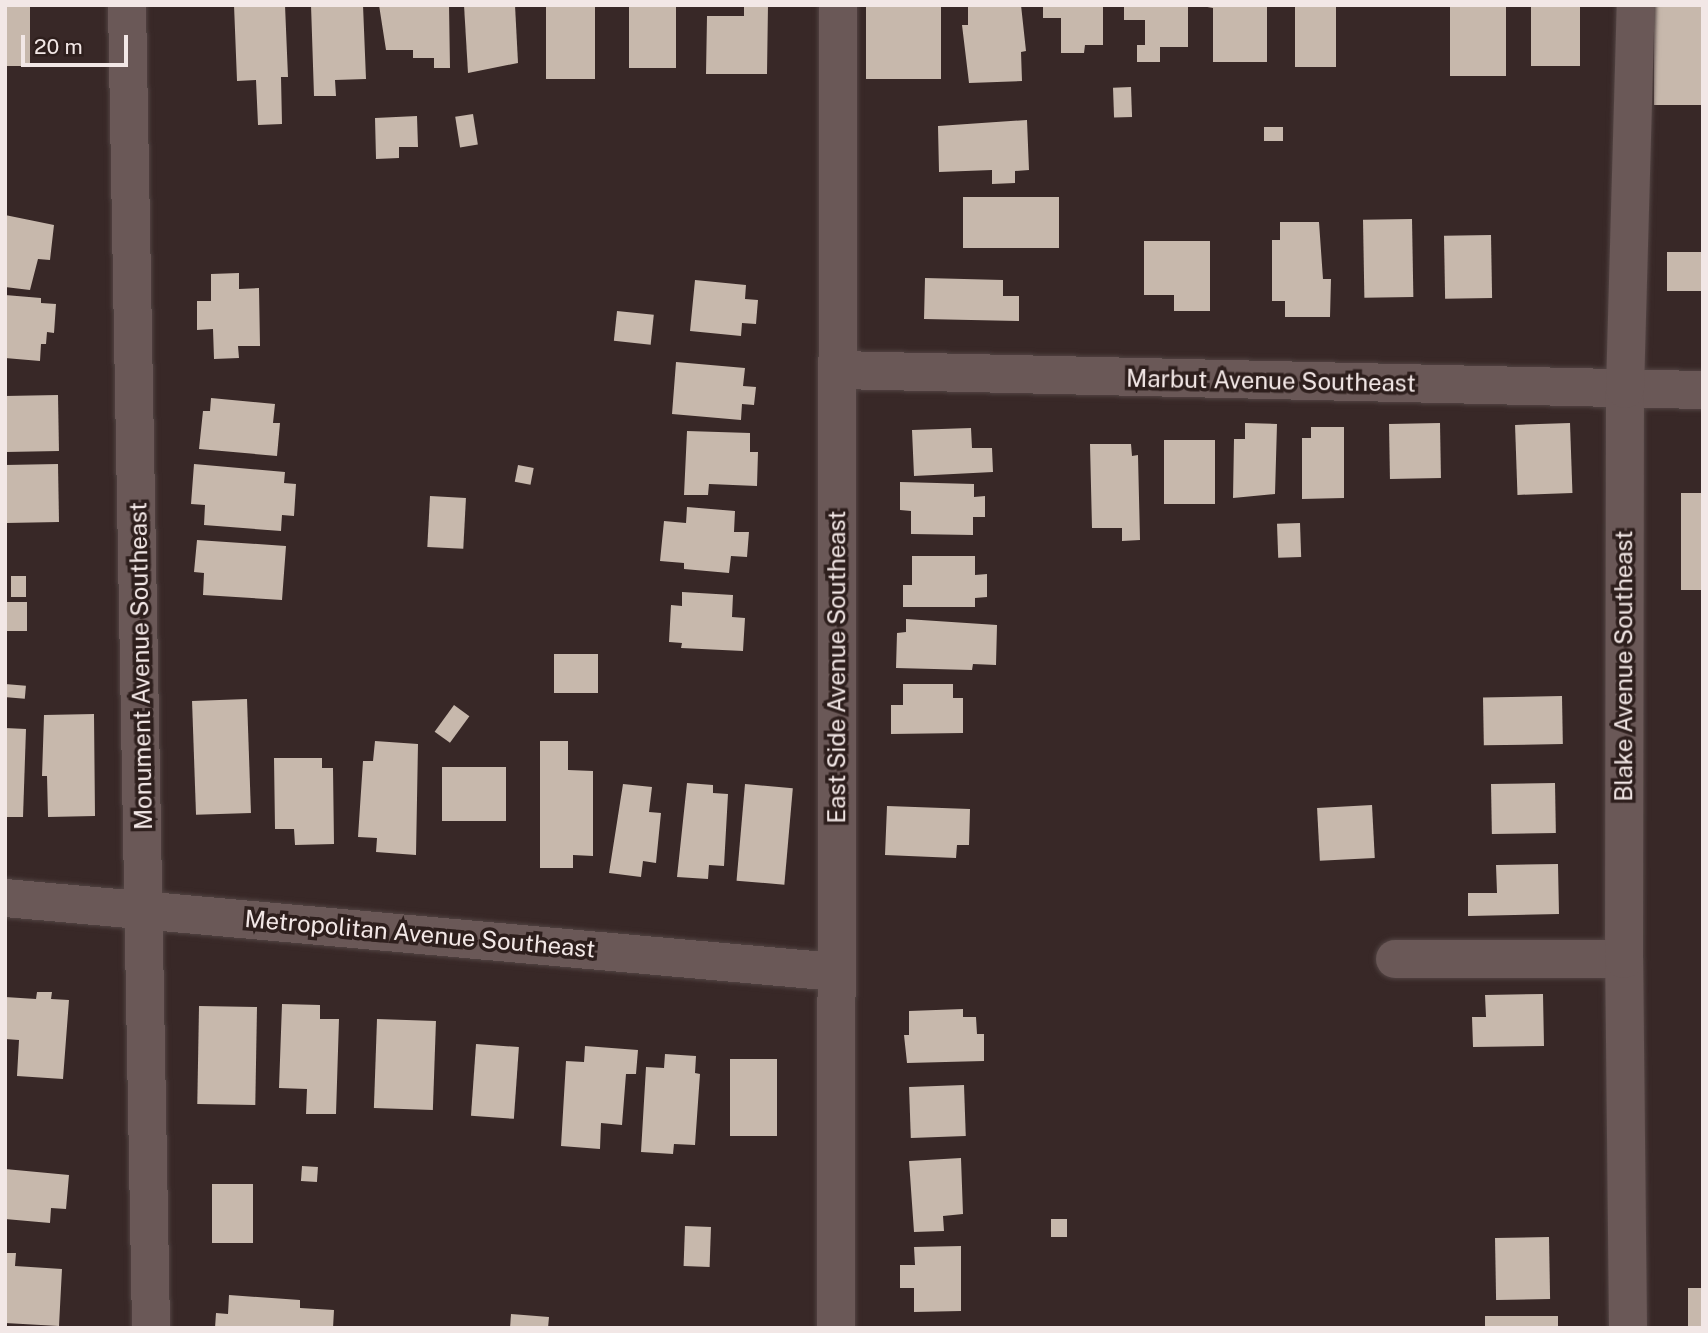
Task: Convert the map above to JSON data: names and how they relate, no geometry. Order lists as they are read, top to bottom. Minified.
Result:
{"streets":{"street":["Marbut Avenue Southeast","Monument Avenue Southeast","Blake Avenue Southeast","East Side Avenue Southeast","Metropolitan Avenue Southeast"]},"crossings":[["Marbut Avenue Southeast","Blake Avenue Southeast"],["Marbut Avenue Southeast","East Side Avenue Southeast"],["Monument Avenue Southeast","Metropolitan Avenue Southeast"],["East Side Avenue Southeast","Metropolitan Avenue Southeast"]],"scale_bar":"20 m"}
